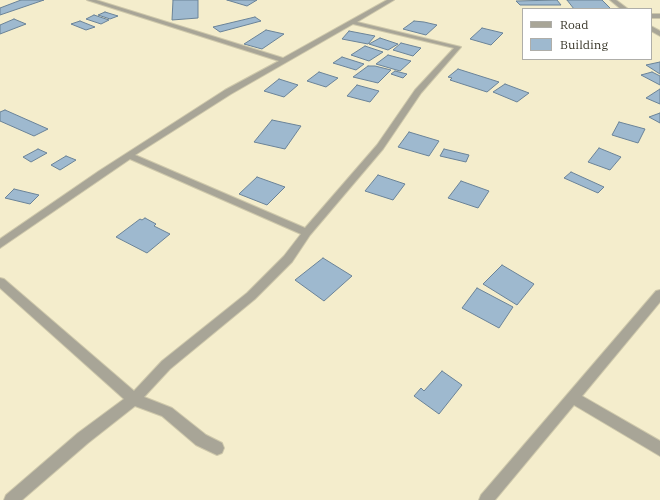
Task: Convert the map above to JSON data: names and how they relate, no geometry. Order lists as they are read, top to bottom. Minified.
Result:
{"legend":["Road","Building"]}
